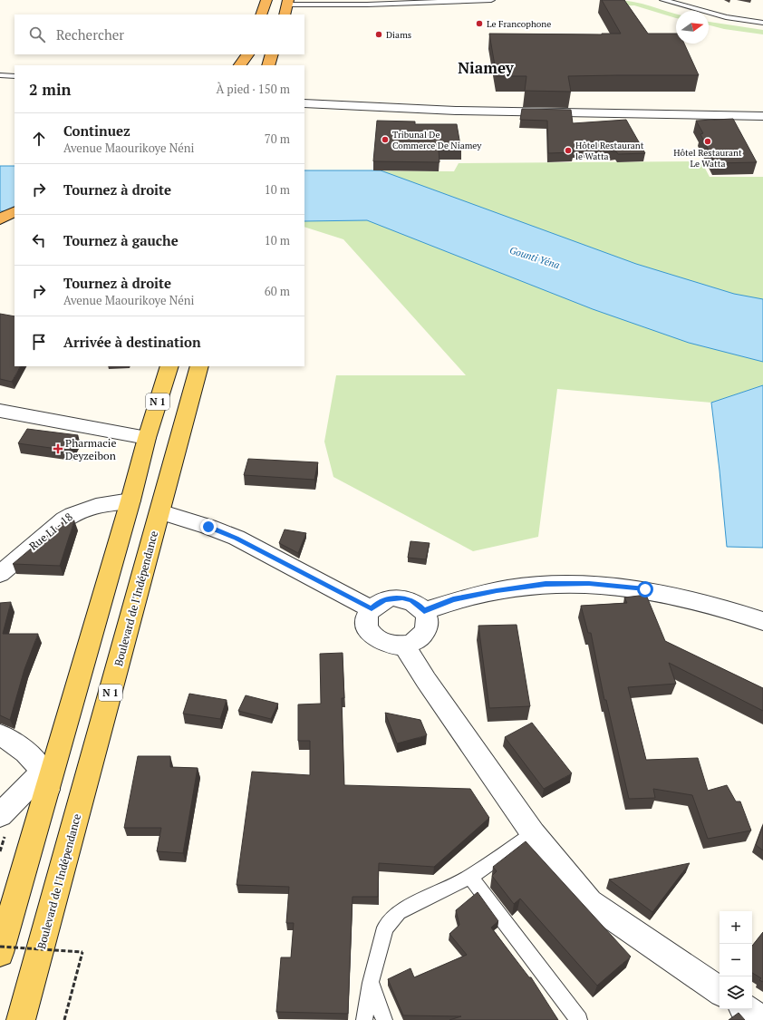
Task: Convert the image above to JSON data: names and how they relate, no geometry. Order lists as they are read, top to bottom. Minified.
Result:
{"streets":{"main road":["N 1","Boulevard de l'Indépendance"],"street":["Rue LI - 18"]},"districts":["Niamey"],"water":["Gounti Yéna"],"places":{"other":["Le Francophone","Diams","Tribunal De Commerce De Niamey","Hôtel Restaurant Le Watta","Hôtel Restaurant le Watta"],"health":["Pharmacie Deyzeibon"]},"north":"right","page":{"search":"Rechercher","heading":["2 min","À pied · 150 m"],"list":[["Continuez","Avenue Maourikoye Néni","70 m"],["Tournez à droite","10 m"],["Tournez à gauche","10 m"],["Tournez à droite","Avenue Maourikoye Néni","60 m"],"Arrivée à destination"],"map_buttons":["+","−"]}}
